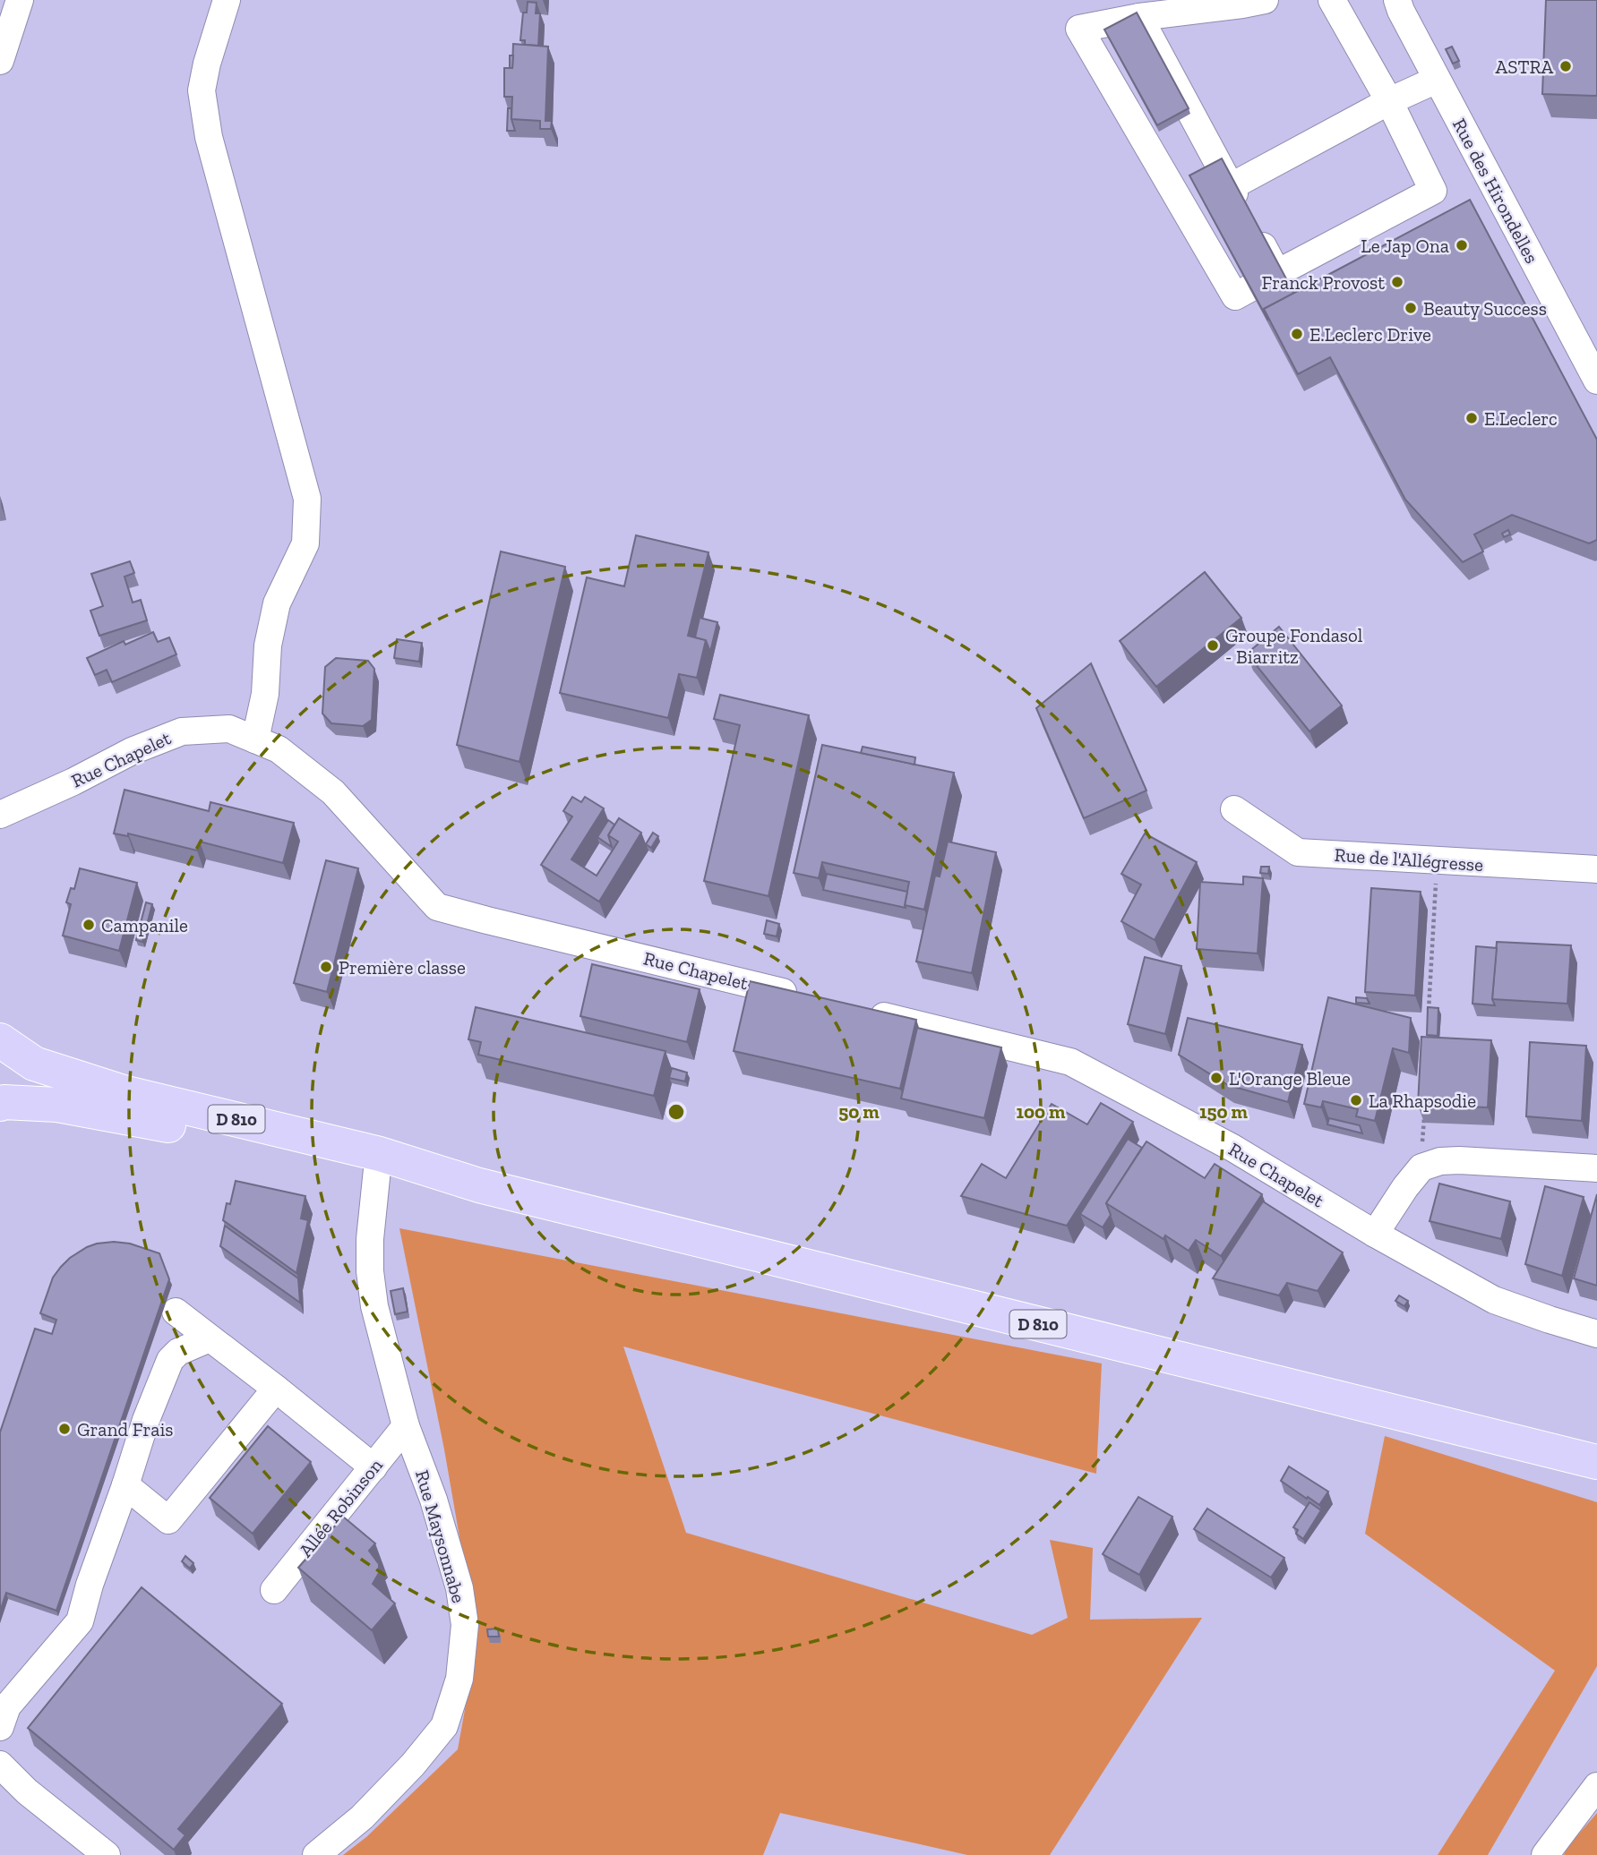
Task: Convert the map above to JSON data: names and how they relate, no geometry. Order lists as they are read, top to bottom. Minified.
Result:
{"streets":{"main road":["D 810"],"street":["Rue des Hirondelles","Rue Chapelet","Rue de l'Allégresse","Allée Robinson","Rue Maysonnabe"]},"crossings":[["D 810","Rue Maysonnabe"],["Allée Robinson","Rue Maysonnabe"]],"places":["ASTRA","Le Jap Ona","Franck Provost","Beauty Success","E.Leclerc Drive","E.Leclerc","Groupe Fondasol - Biarritz","Campanile","Première classe","L'Orange Bleue","La Rhapsodie","Grand Frais"],"rings":["50 m","100 m","150 m"]}
